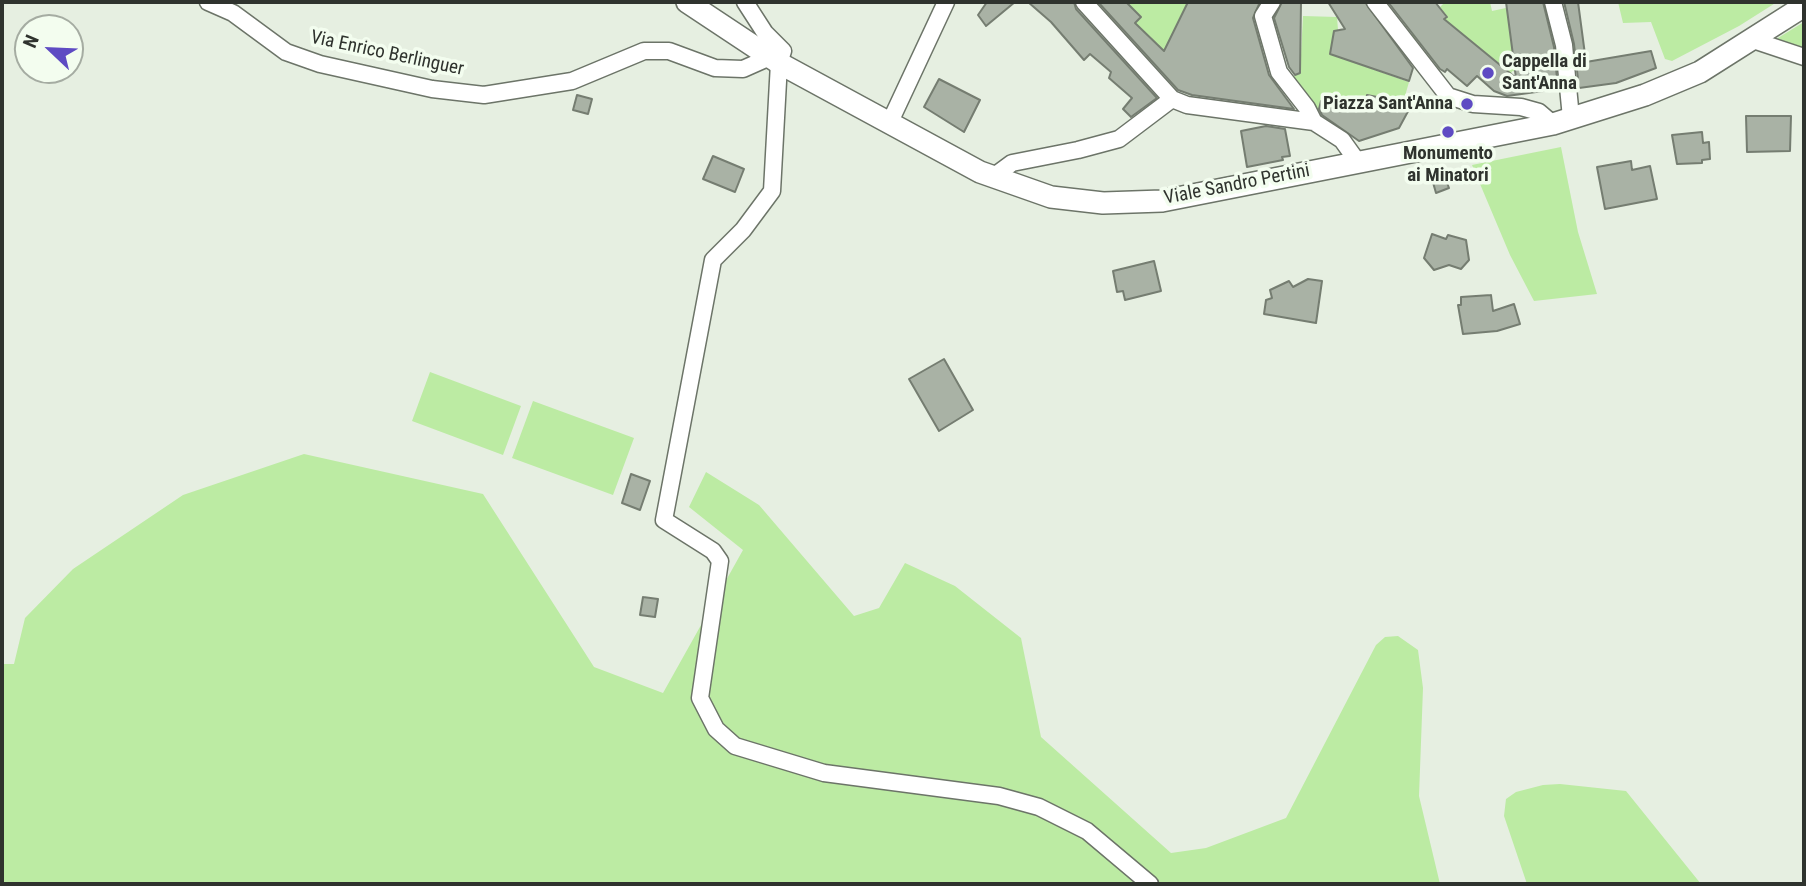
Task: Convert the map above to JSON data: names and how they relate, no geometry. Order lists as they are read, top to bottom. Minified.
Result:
{"streets":{"street":["Via Enrico Berlinguer","Viale Sandro Pertini"]},"crossings":[["Via Enrico Berlinguer","Viale Sandro Pertini"]],"places":["Cappella di Sant'Anna","Piazza Sant'Anna","Monumento ai Minatori"],"north":"top left"}
